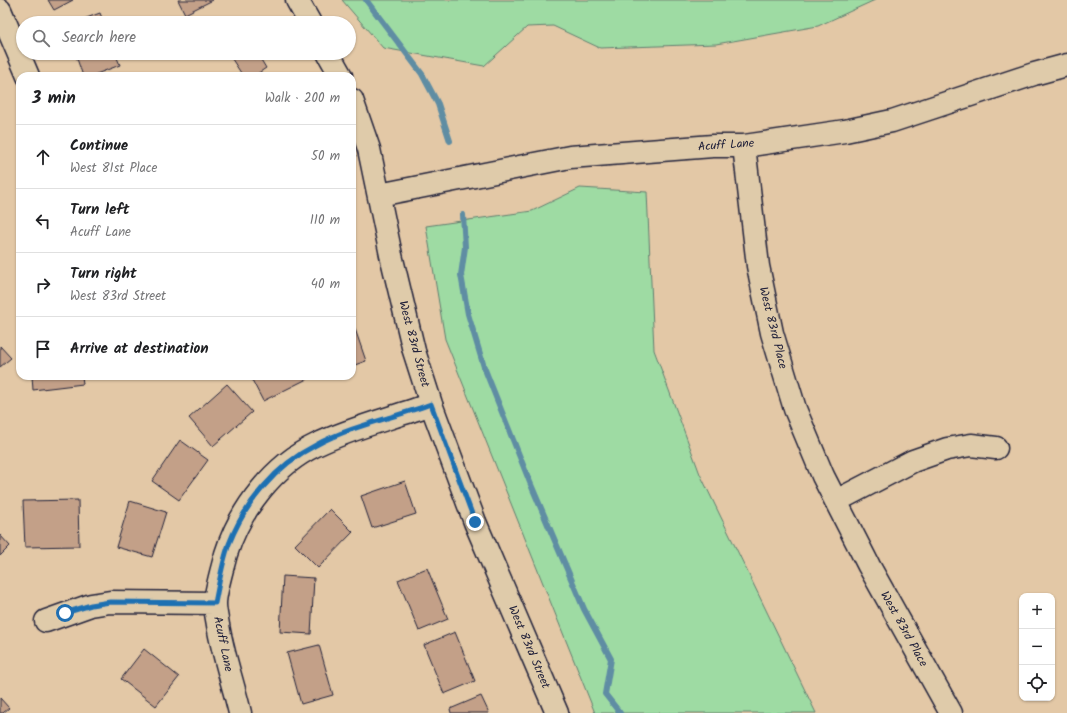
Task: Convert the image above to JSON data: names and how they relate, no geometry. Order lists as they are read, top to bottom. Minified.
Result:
{"streets":{"street":["Acuff Lane","West 83rd Place","West 83rd Street"]},"crossings":[["Acuff Lane","West 83rd Place"],["Acuff Lane","West 83rd Street"]],"page":{"search":"Search here","heading":["3 min","Walk · 200 m"],"list":[["Continue","West 81st Place","50 m"],["Turn left","Acuff Lane","110 m"],["Turn right","West 83rd Street","40 m"],"Arrive at destination"],"map_buttons":["+","−"]}}
